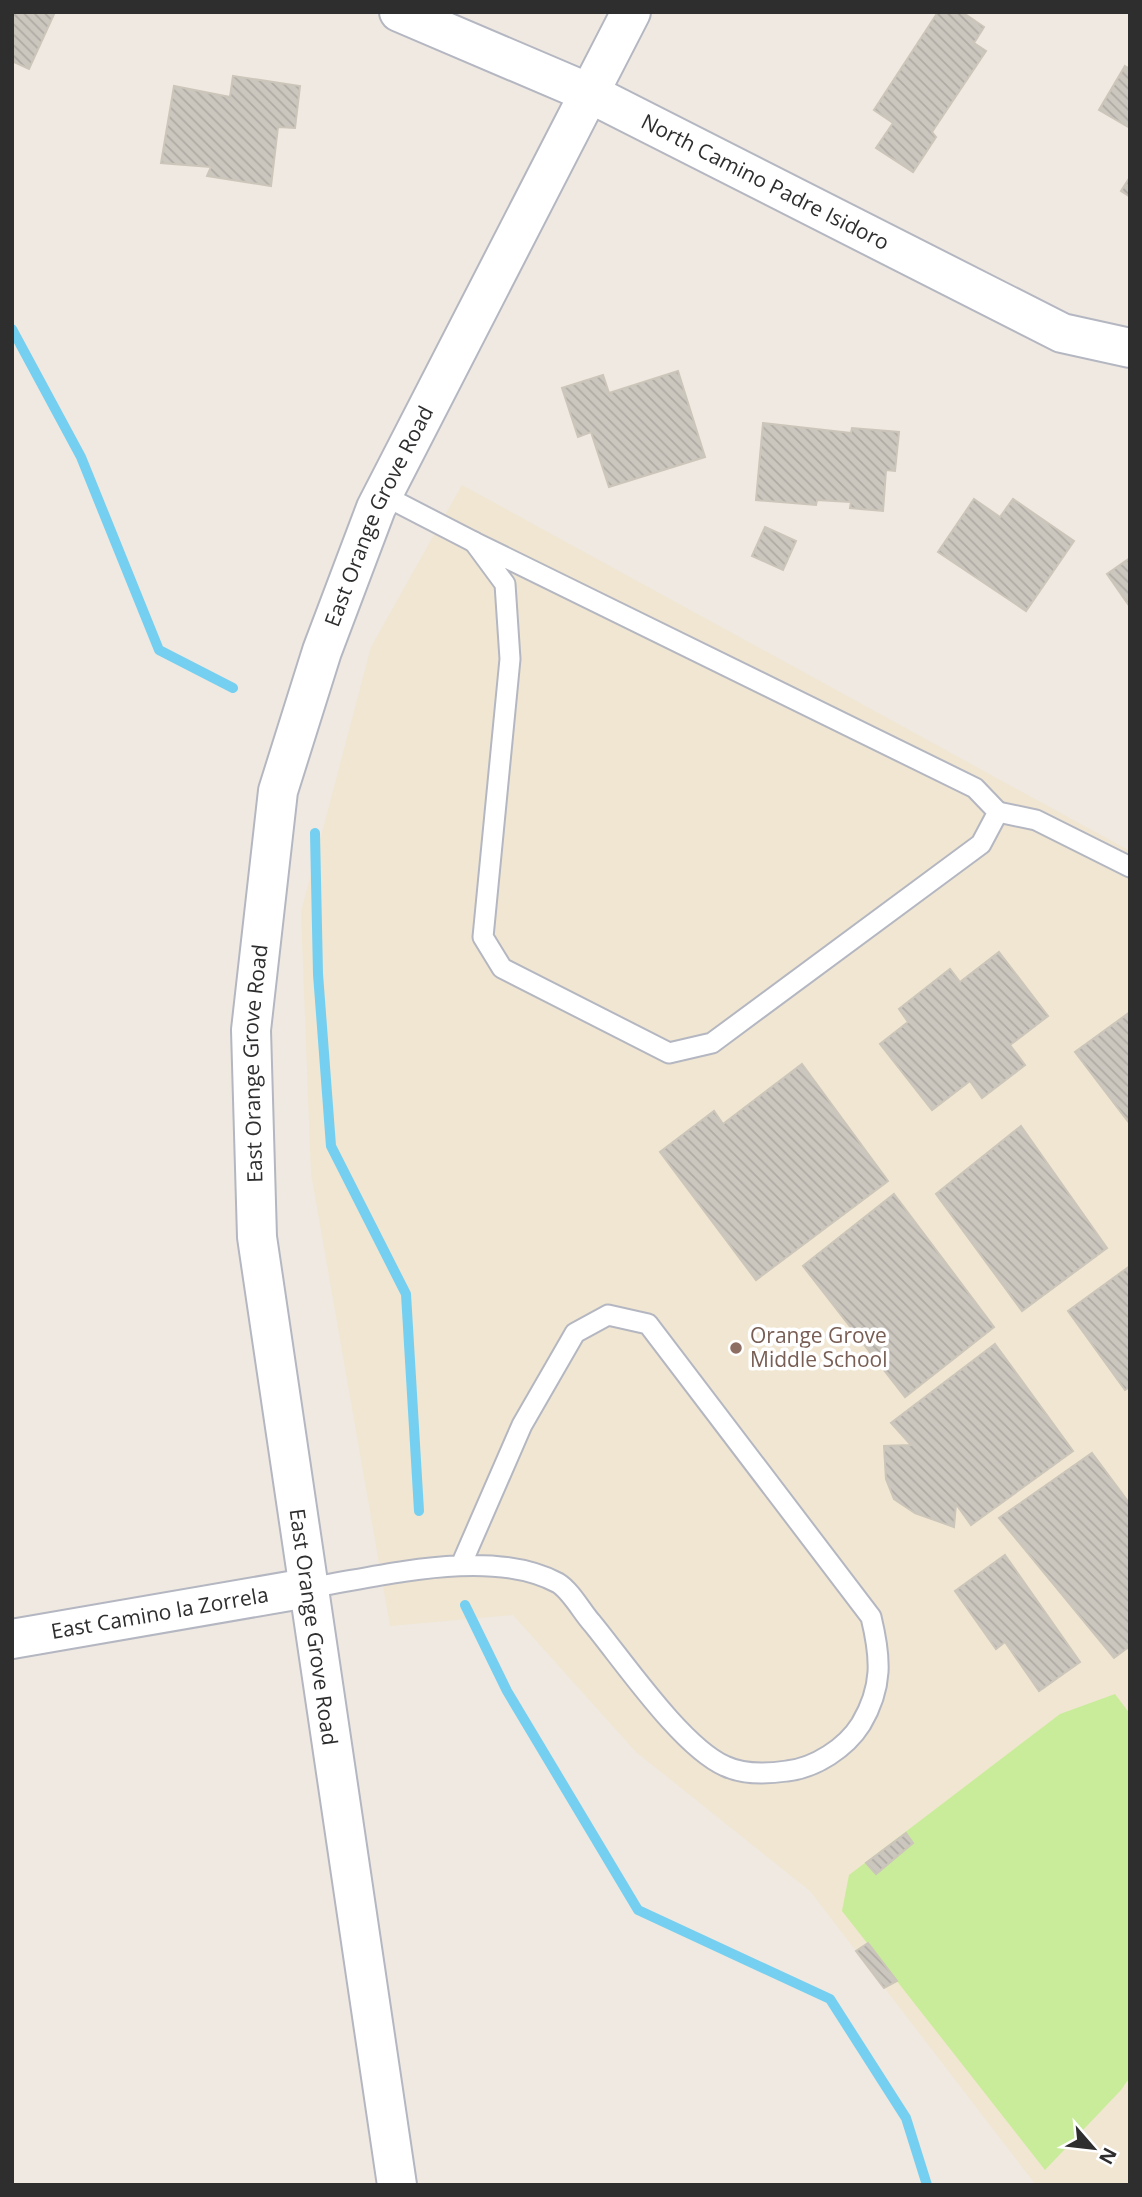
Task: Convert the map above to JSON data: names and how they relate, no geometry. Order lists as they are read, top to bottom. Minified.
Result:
{"streets":{"main road":["North Camino Padre Isidoro","East Orange Grove Road","East Camino la Zorrela"]},"crossings":[["North Camino Padre Isidoro","East Orange Grove Road"],["East Orange Grove Road","East Camino la Zorrela"]],"places":["Orange Grove Middle School"],"north":"bottom right"}
